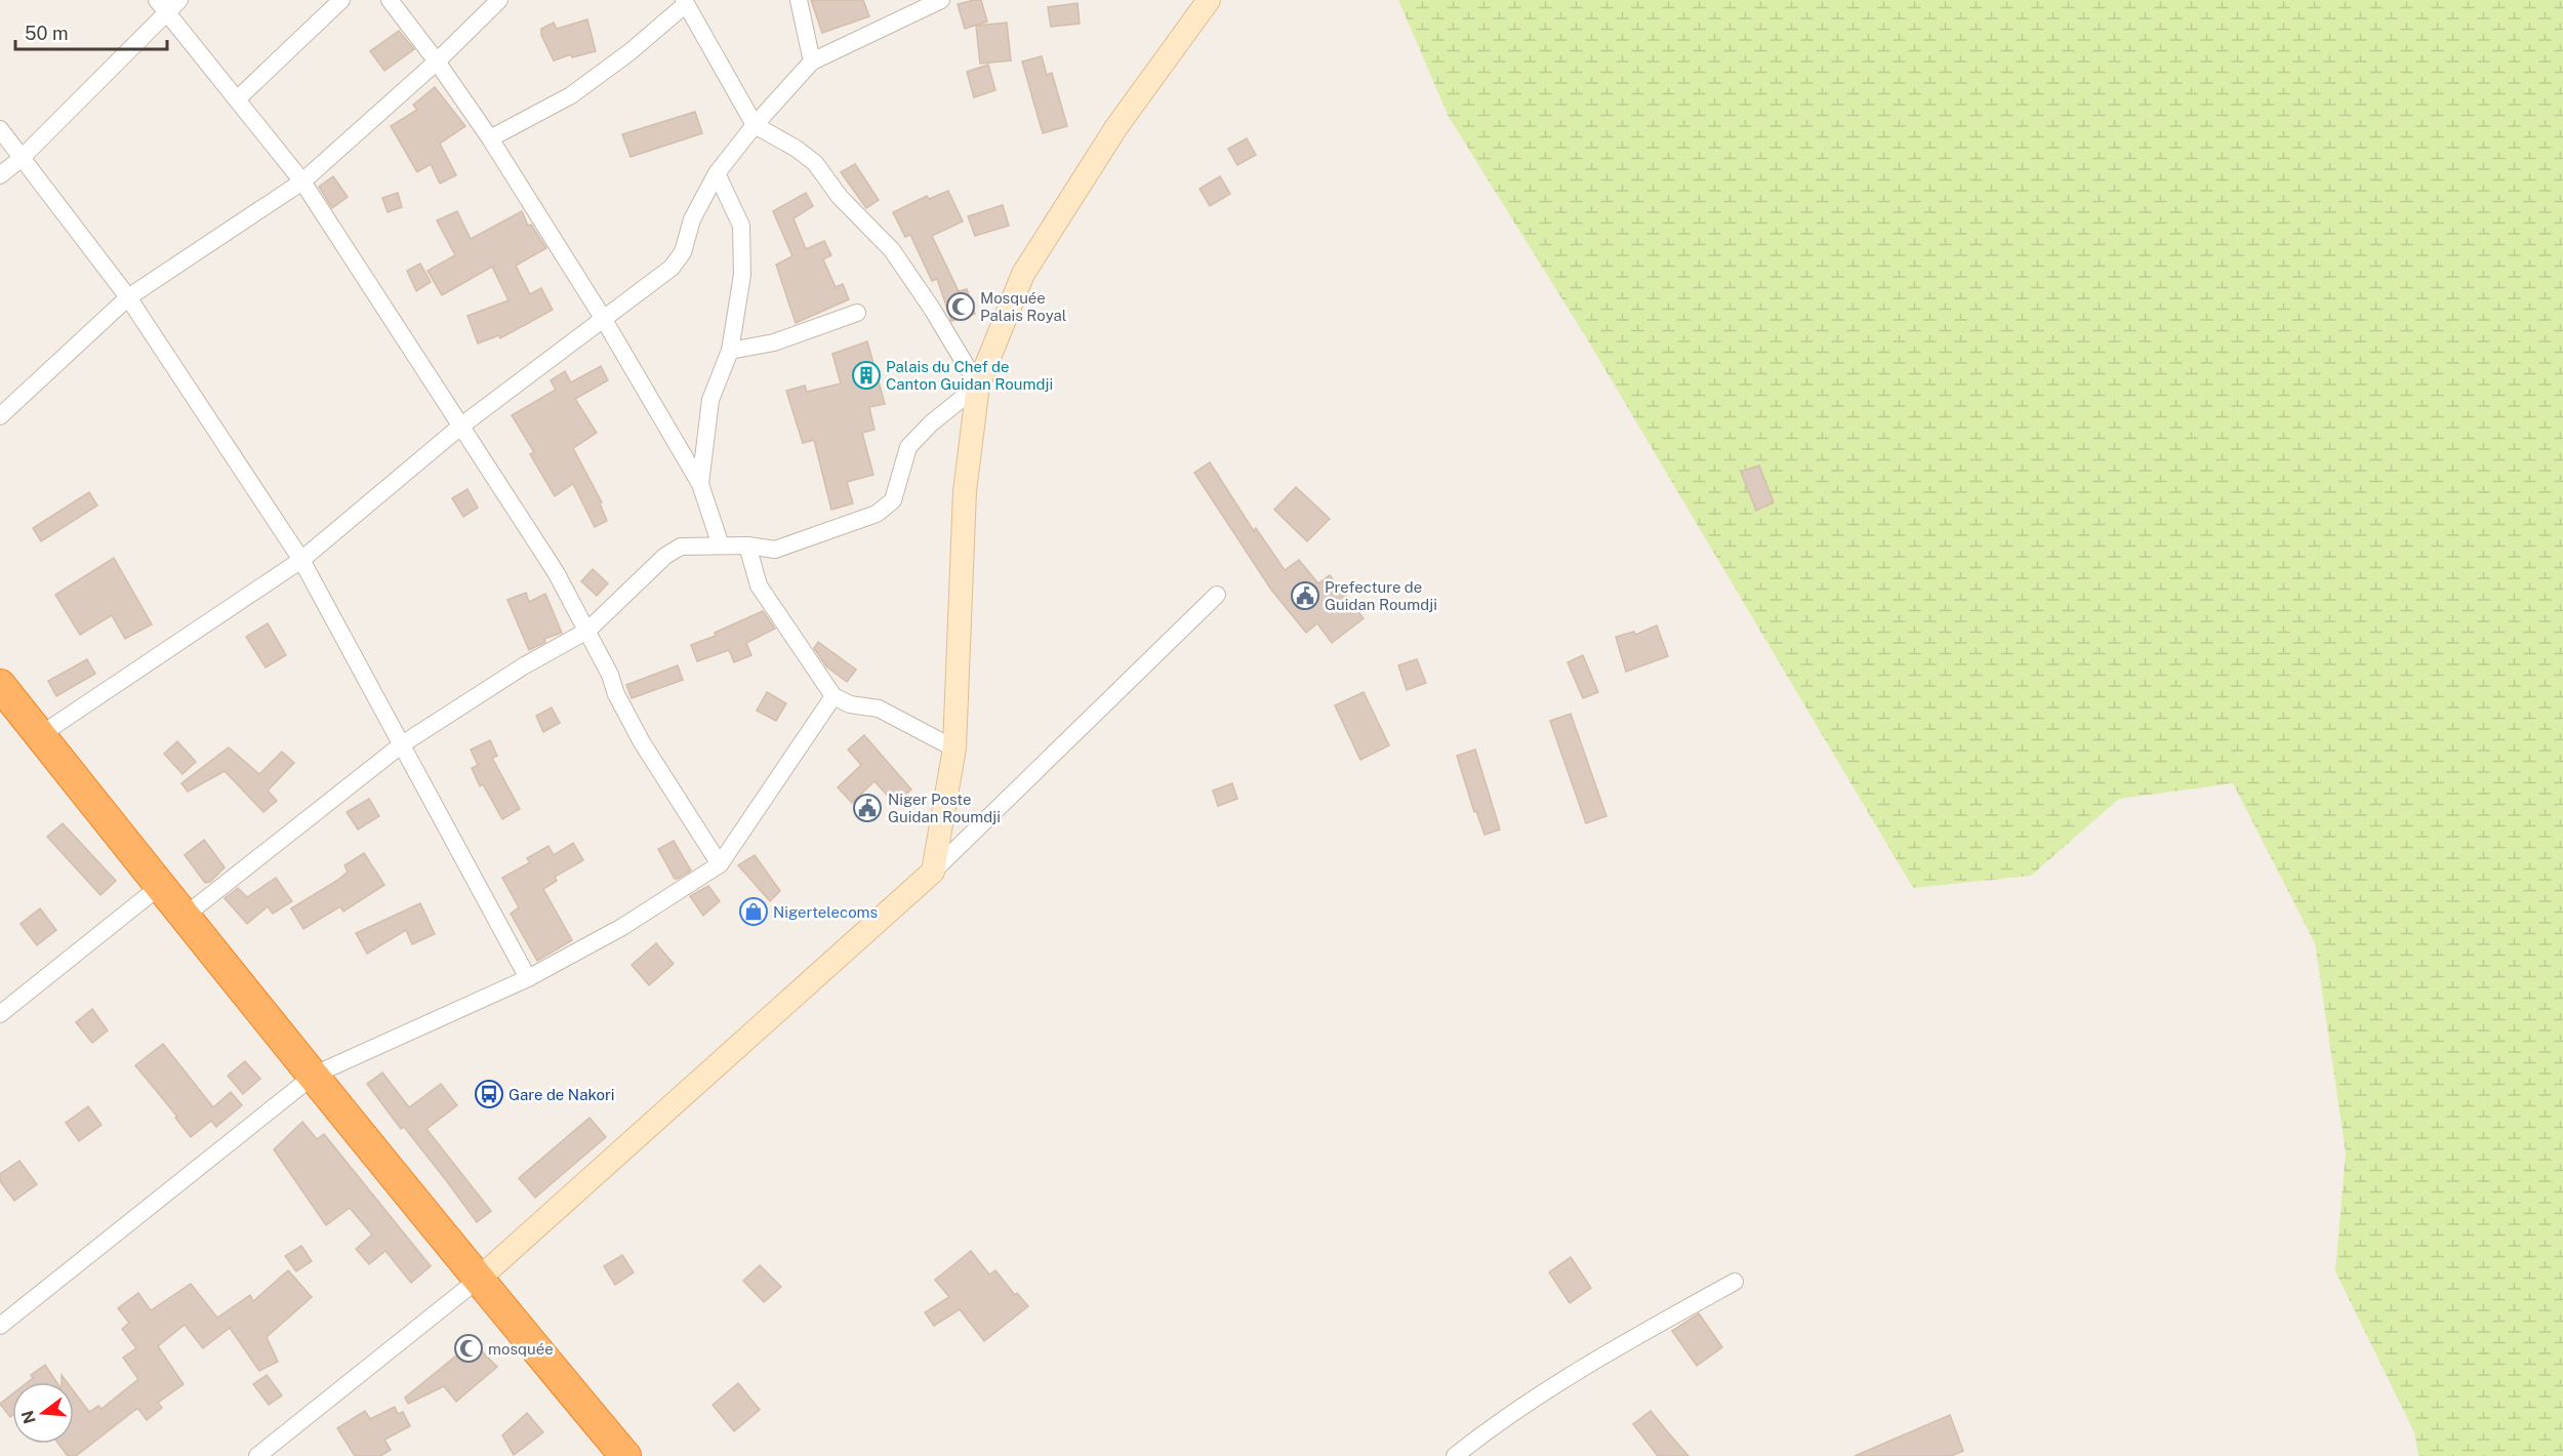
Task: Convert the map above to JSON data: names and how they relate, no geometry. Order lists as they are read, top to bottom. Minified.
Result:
{"places":{"mosque":["Mosquée Palais Royal","mosquée"],"building":["Palais du Chef de Canton Guidan Roumdji"],"public building":["Prefecture de Guidan Roumdji","Niger Poste Guidan Roumdji"],"shop":["Nigertelecoms"],"bus stop":["Gare de Nakori"]},"scale_bar":"50 m","north":"left"}
